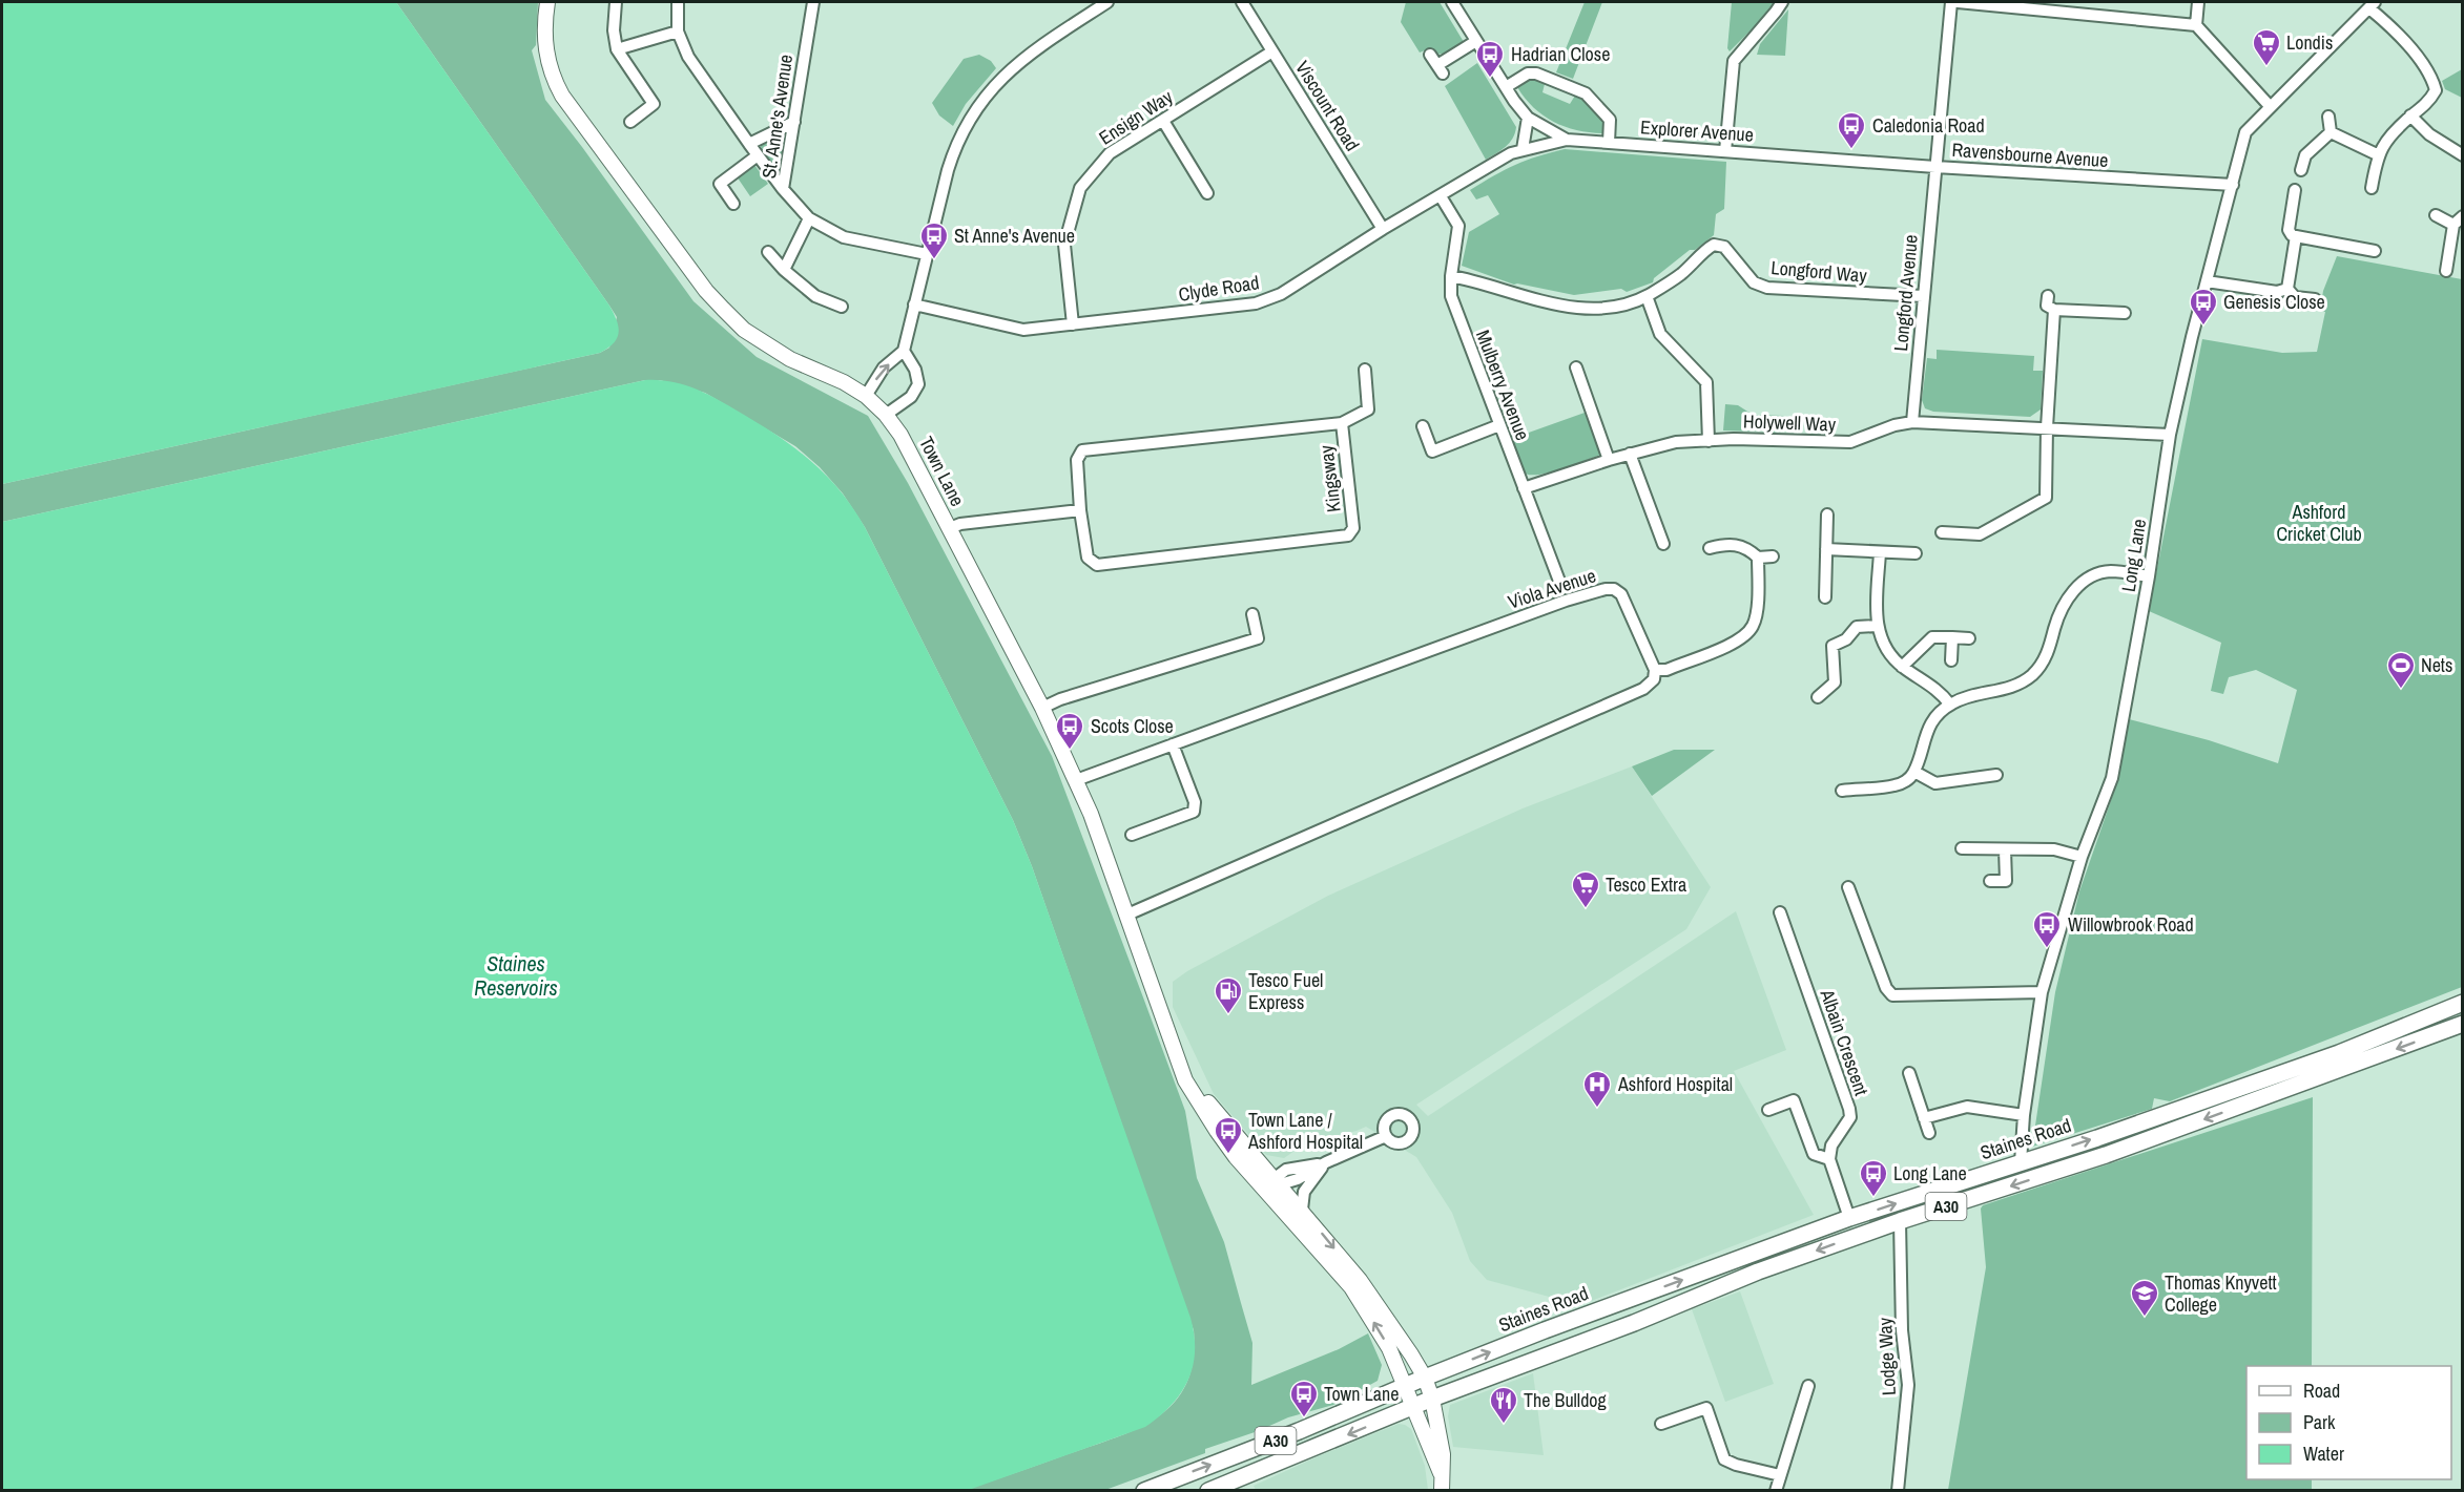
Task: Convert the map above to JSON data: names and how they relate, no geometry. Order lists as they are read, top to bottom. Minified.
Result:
{"streets":{"highway":["Staines Road","A30"],"main road":["Town Lane"],"street":["Viscount Road","St. Anne's Avenue","Ensign Way","Explorer Avenue","Ravensbourne Avenue","Longford Way","Clyde Road","Longford Avenue","Mulberry Avenue","Holywell Way","Kingsway","Long Lane","Viola Avenue","Albain Crescent","Lodge Way"]},"crossings":[["Viscount Road","Ensign Way"],["Viscount Road","Clyde Road"],["Ensign Way","Clyde Road"],["Explorer Avenue","Ravensbourne Avenue"],["Explorer Avenue","Clyde Road"],["Ravensbourne Avenue","Longford Avenue"],["Ravensbourne Avenue","Long Lane"],["Longford Way","Longford Avenue"],["Longford Way","Mulberry Avenue"],["Clyde Road","Mulberry Avenue"],["Longford Avenue","Holywell Way"],["Mulberry Avenue","Holywell Way"],["Holywell Way","Long Lane"],["Town Lane","Viola Avenue"],["Town Lane","Staines Road"],["Town Lane","A30"],["Long Lane","Staines Road"],["Staines Road","A30"],["A30","Lodge Way"]],"water":["Staines Reservoirs"],"parks":["Ashford Cricket Club"],"places":{"supermarket":["Londis","Tesco Extra"],"bus stop":["Hadrian Close","Caledonia Road","St Anne's Avenue","Genesis Close","Scots Close","Willowbrook Road","Town Lane / Ashford Hospital","Long Lane","Town Lane"],"sports":["Nets"],"fuel station":["Tesco Fuel Express"],"hospital":["Ashford Hospital"],"school or university":["Thomas Knyvett College"],"restaurant":["The Bulldog"]},"legend":["Road","Park","Water"]}
